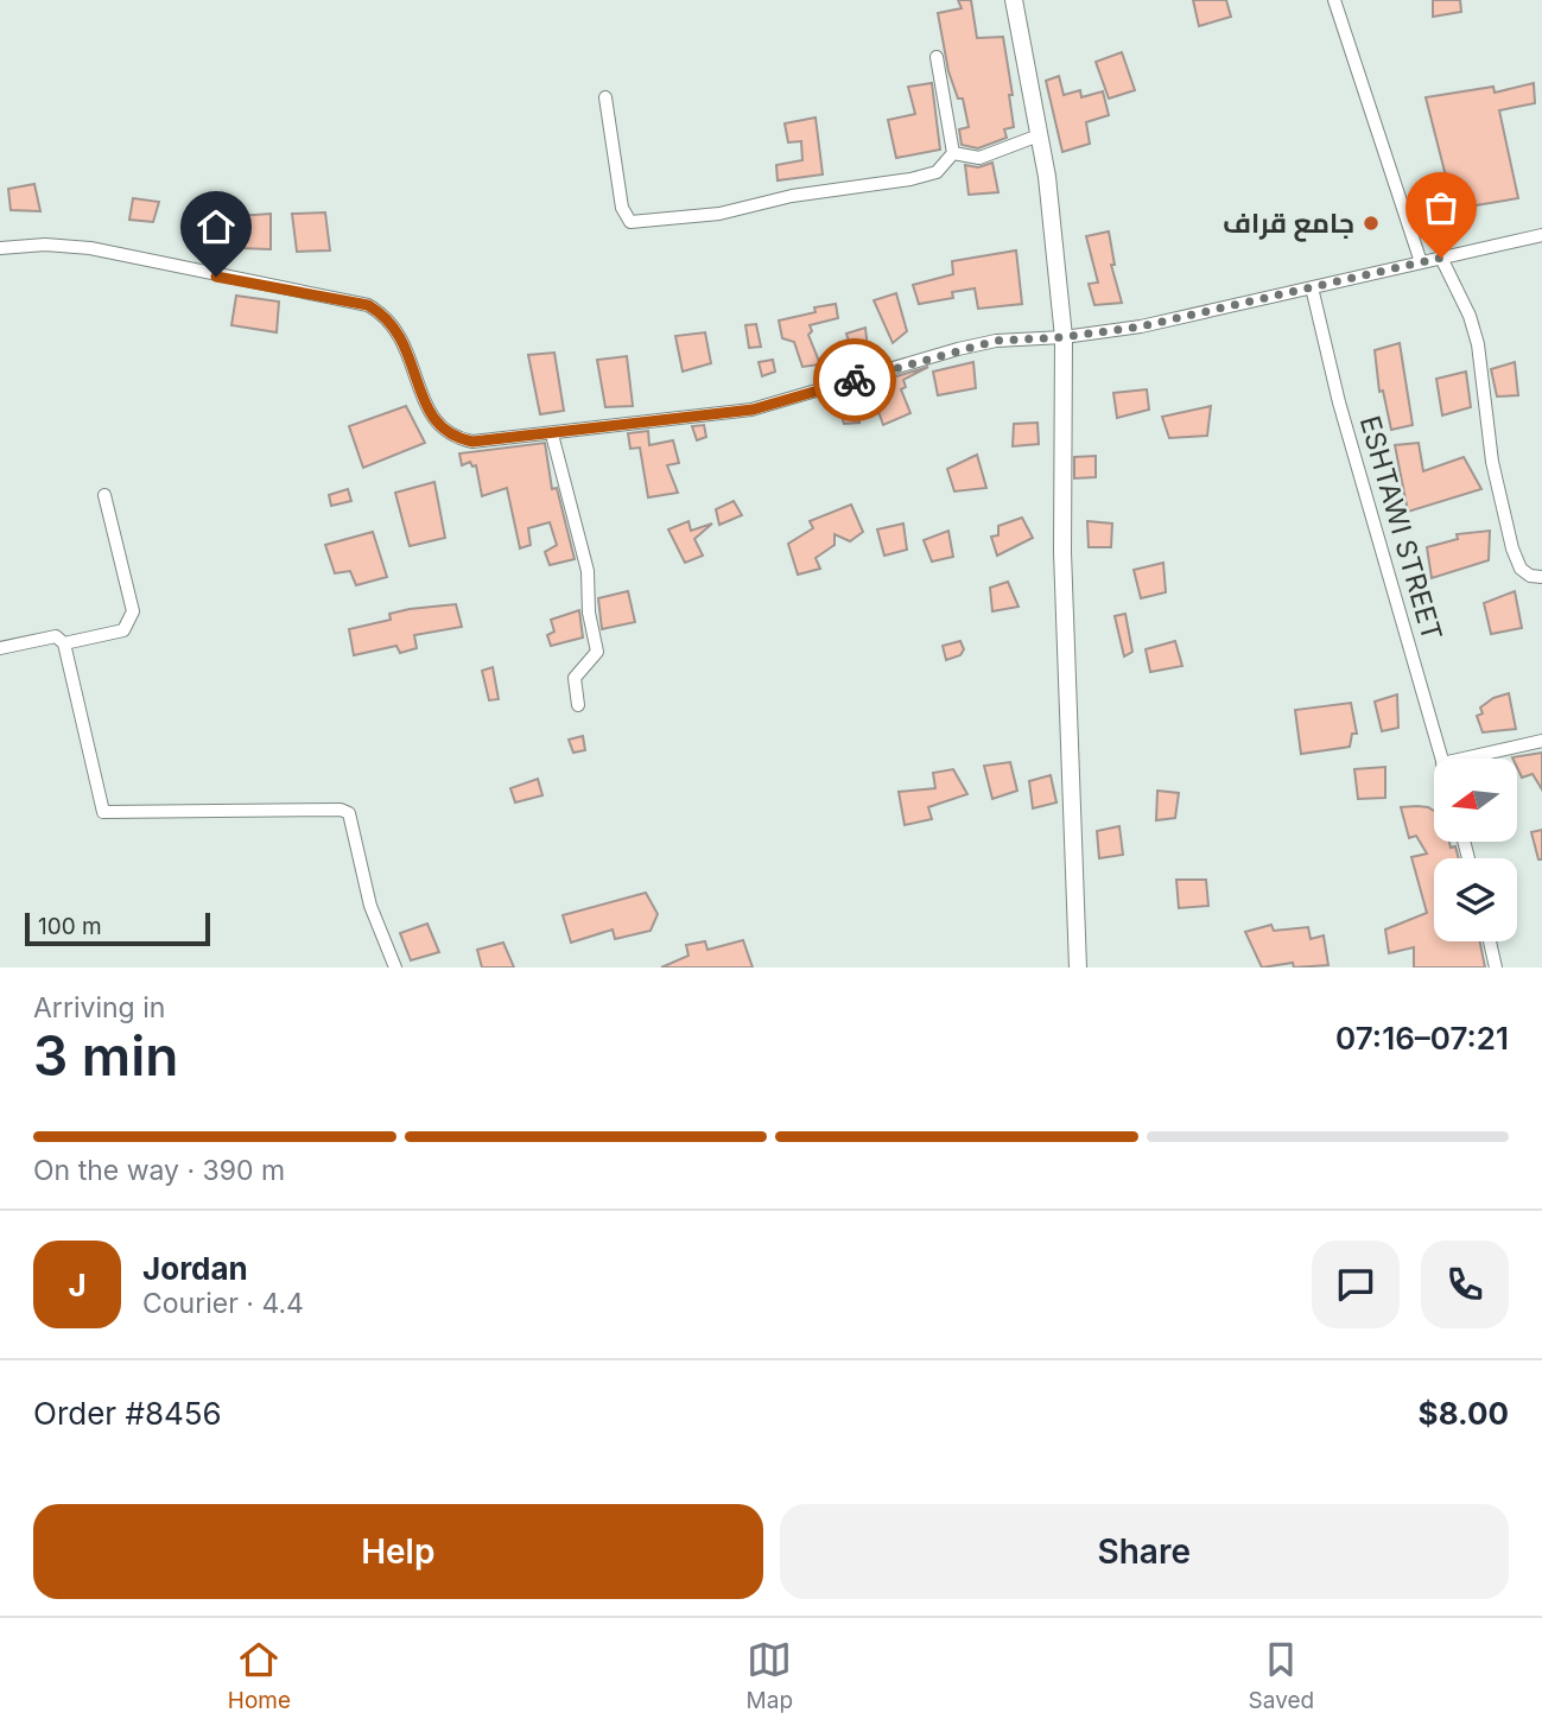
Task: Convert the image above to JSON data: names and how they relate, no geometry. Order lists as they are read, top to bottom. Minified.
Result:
{"streets":{"street":["ESHTAWI STREET"]},"places":["جامع قراف"],"scale_bar":"100 m","north":"left","page":{"scale":"100 m","heading":["3 min","Arriving in","07:16–07:21"],"panel":["Jordan","Courier · 4.4","Order #8456","$8.00"],"bar":"On the way · 390 m","round":"J","buttons":["Help","Share"],"tabs":["Home","Map","Saved"]}}
